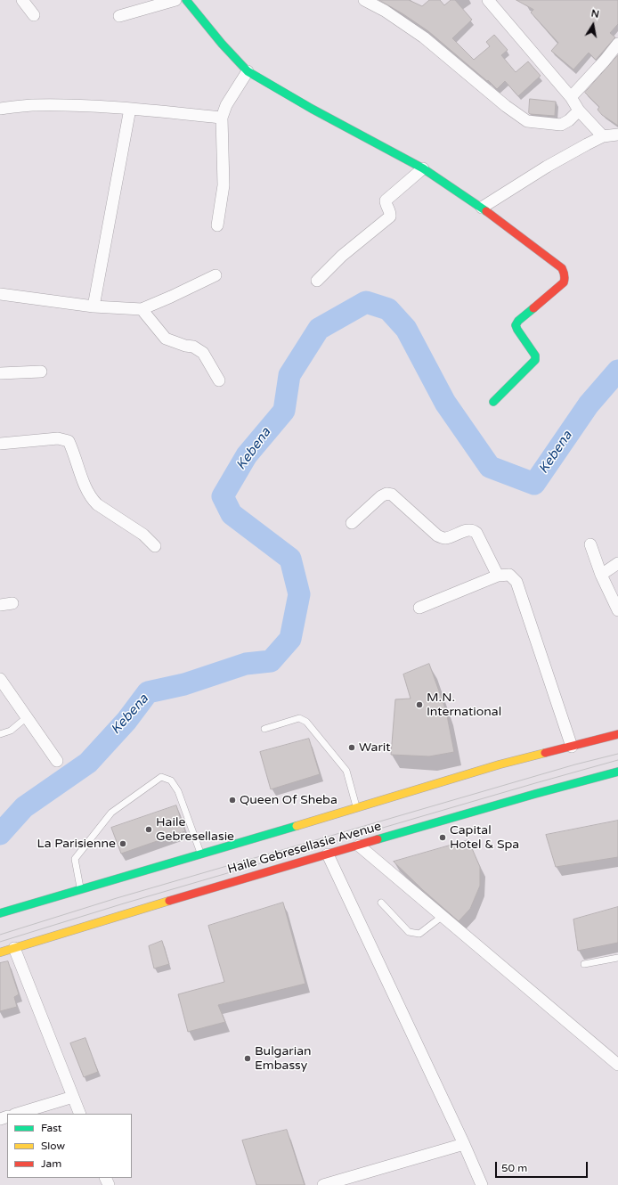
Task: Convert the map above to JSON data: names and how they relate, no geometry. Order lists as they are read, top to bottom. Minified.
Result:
{"streets":{"main road":["Haile Gebresellasie Avenue"]},"water":["Kebena"],"places":["M.N. International","Warit","Queen Of Sheba","Haile Gebresellasie","Capital Hotel & Spa","La Parisienne","Bulgarian Embassy"],"legend":["Fast","Slow","Jam"],"scale_bar":"50 m","north":"top"}
